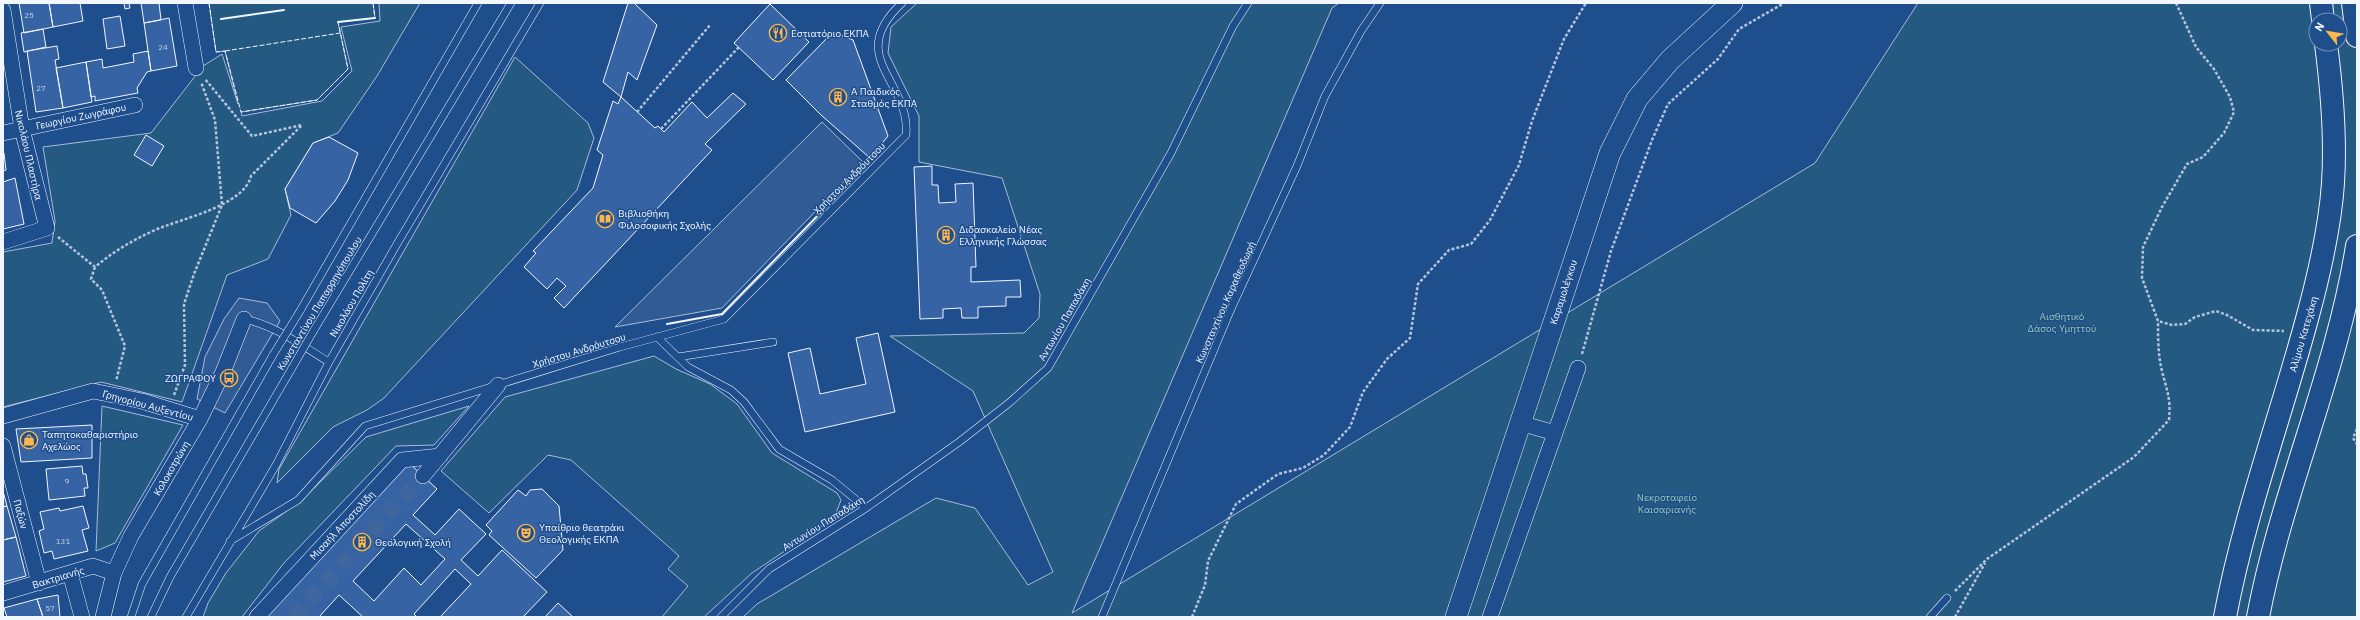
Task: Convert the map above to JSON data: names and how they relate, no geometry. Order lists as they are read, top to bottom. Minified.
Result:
{"streets":{"main road":["Καραμολέγκου","Αλίμου Κατεχάκη"],"street":["Γεωργίου Ζωγράφου","Νικολάου Πλαστήρα","Γρηγορίου Αυξεντίου","Κολοκοτρώνη","Παξών","Μισαήλ Αποστολίδη","Βακτριανής"],"lane":["Χρήστου Ανδρόυτσου","Κωνσταντίνου Καραθεοδωρή","Κωνσταντίνου Παπαρρηγόπουλου","Νικολάου Πολίτη","Αντωνίου Παπαδάκη"]},"crossings":[["Γεωργίου Ζωγράφου","Νικολάου Πλαστήρα"],["Χρήστου Ανδρόυτσου","Νικολάου Πολίτη"],["Γρηγορίου Αυξεντίου","Κολοκοτρώνη"],["Κολοκοτρώνη","Βακτριανής"],["Παξών","Βακτριανής"]],"parks":["Αισθητικό Δάσος Υμηττού","Νεκροταφείο Καισαριανής"],"places":{"restaurant":["Εστιατόριο ΕΚΠΑ"],"building":["Α Παιδικός Σταθμός ΕΚΠΑ","Διδασκαλείο Νέας Ελληνικής Γλώσσας","Θεολογική Σχολή"],"library":["Βιβλιοθήκη Φιλοσοφικής Σχολής"],"bus stop":["ΖΩΓΡΑΦΟΥ"],"shop":["Ταπητοκαθαριστήριο Αχελώος"],"theatre":["Υπαίθριο θεατράκι Θεολογικής ΕΚΠΑ"]},"house_numbers":["25","24","27","9","131","57"],"north":"top left"}
